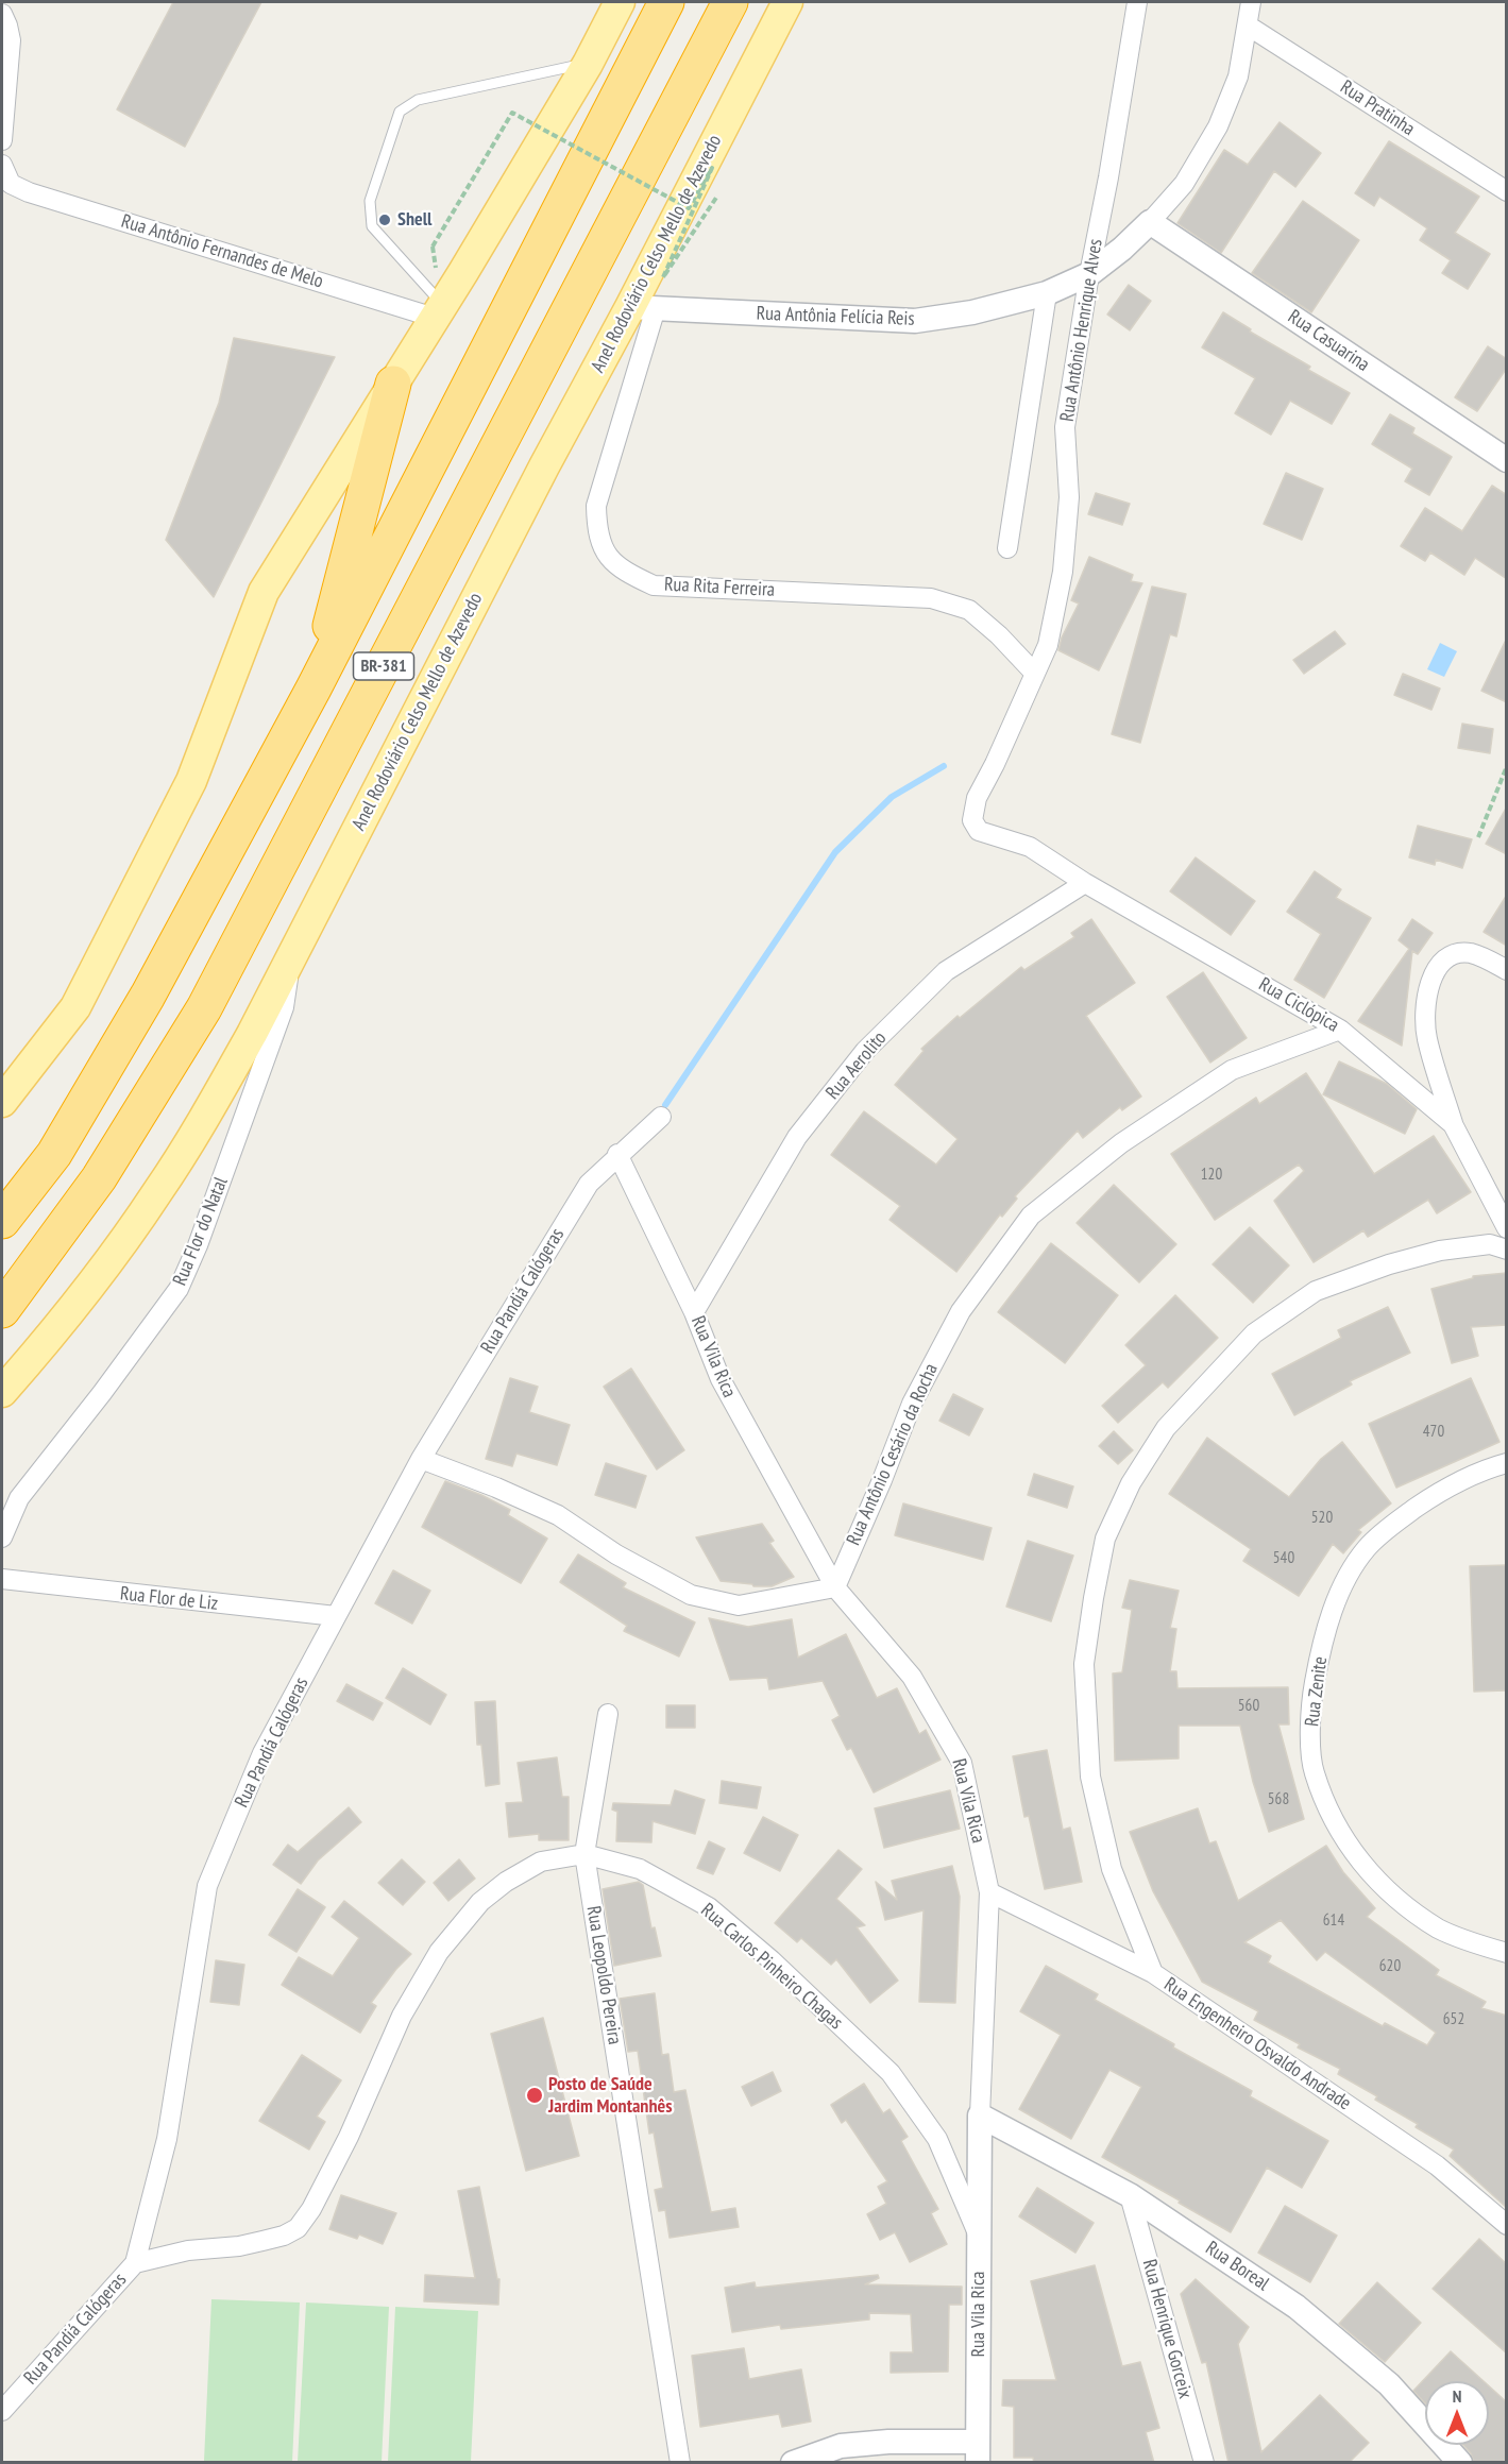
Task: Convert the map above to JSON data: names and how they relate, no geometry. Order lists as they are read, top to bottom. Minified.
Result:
{"streets":{"highway":["BR-381"],"main road":["Anel Rodoviário Celso Mello de Azevedo"],"street":["Rua Pratinha","Rua Antônio Fernandes de Melo","Rua Antônia Felícia Reis","Rua Antônio Henrique Alves","Rua Casuarina","Rua Rita Ferreira","Rua Ciclópica","Rua Aerolito","Rua Flor do Natal","Rua Pandiá Calógeras","Rua Vila Rica","Rua Antônio Cesário da Rocha","Rua Flor de Liz","Rua Zenite","Rua Carlos Pinheiro Chagas","Rua Leopoldo Pereira","Rua Engenheiro Osvaldo Andrade","Rua Boreal","Rua Henrique Gorceix"]},"crossings":[["Rua Pratinha","Rua Antônia Felícia Reis"],["Anel Rodoviário Celso Mello de Azevedo","Rua Antônia Felícia Reis"],["Anel Rodoviário Celso Mello de Azevedo","Rua Rita Ferreira"],["Anel Rodoviário Celso Mello de Azevedo","Rua Flor do Natal"],["Rua Antônia Felícia Reis","Rua Antônio Henrique Alves"],["Rua Antônia Felícia Reis","Rua Casuarina"],["Rua Antônia Felícia Reis","Rua Rita Ferreira"],["Rua Antônio Henrique Alves","Rua Rita Ferreira"],["Rua Antônio Henrique Alves","Rua Ciclópica"],["Rua Ciclópica","Rua Aerolito"],["Rua Ciclópica","Rua Antônio Cesário da Rocha"],["Rua Aerolito","Rua Vila Rica"],["Rua Pandiá Calógeras","Rua Vila Rica"],["Rua Pandiá Calógeras","Rua Flor de Liz"],["Rua Pandiá Calógeras","Rua Carlos Pinheiro Chagas"],["Rua Vila Rica","Rua Antônio Cesário da Rocha"],["Rua Vila Rica","Rua Carlos Pinheiro Chagas"],["Rua Vila Rica","Rua Engenheiro Osvaldo Andrade"],["Rua Vila Rica","Rua Boreal"],["Rua Carlos Pinheiro Chagas","Rua Leopoldo Pereira"],["Rua Boreal","Rua Henrique Gorceix"]],"places":["Shell","Posto de Saúde Jardim Montanhês"],"house_numbers":["120","470","520","540","560","568","614","620","652"],"north":"top"}
